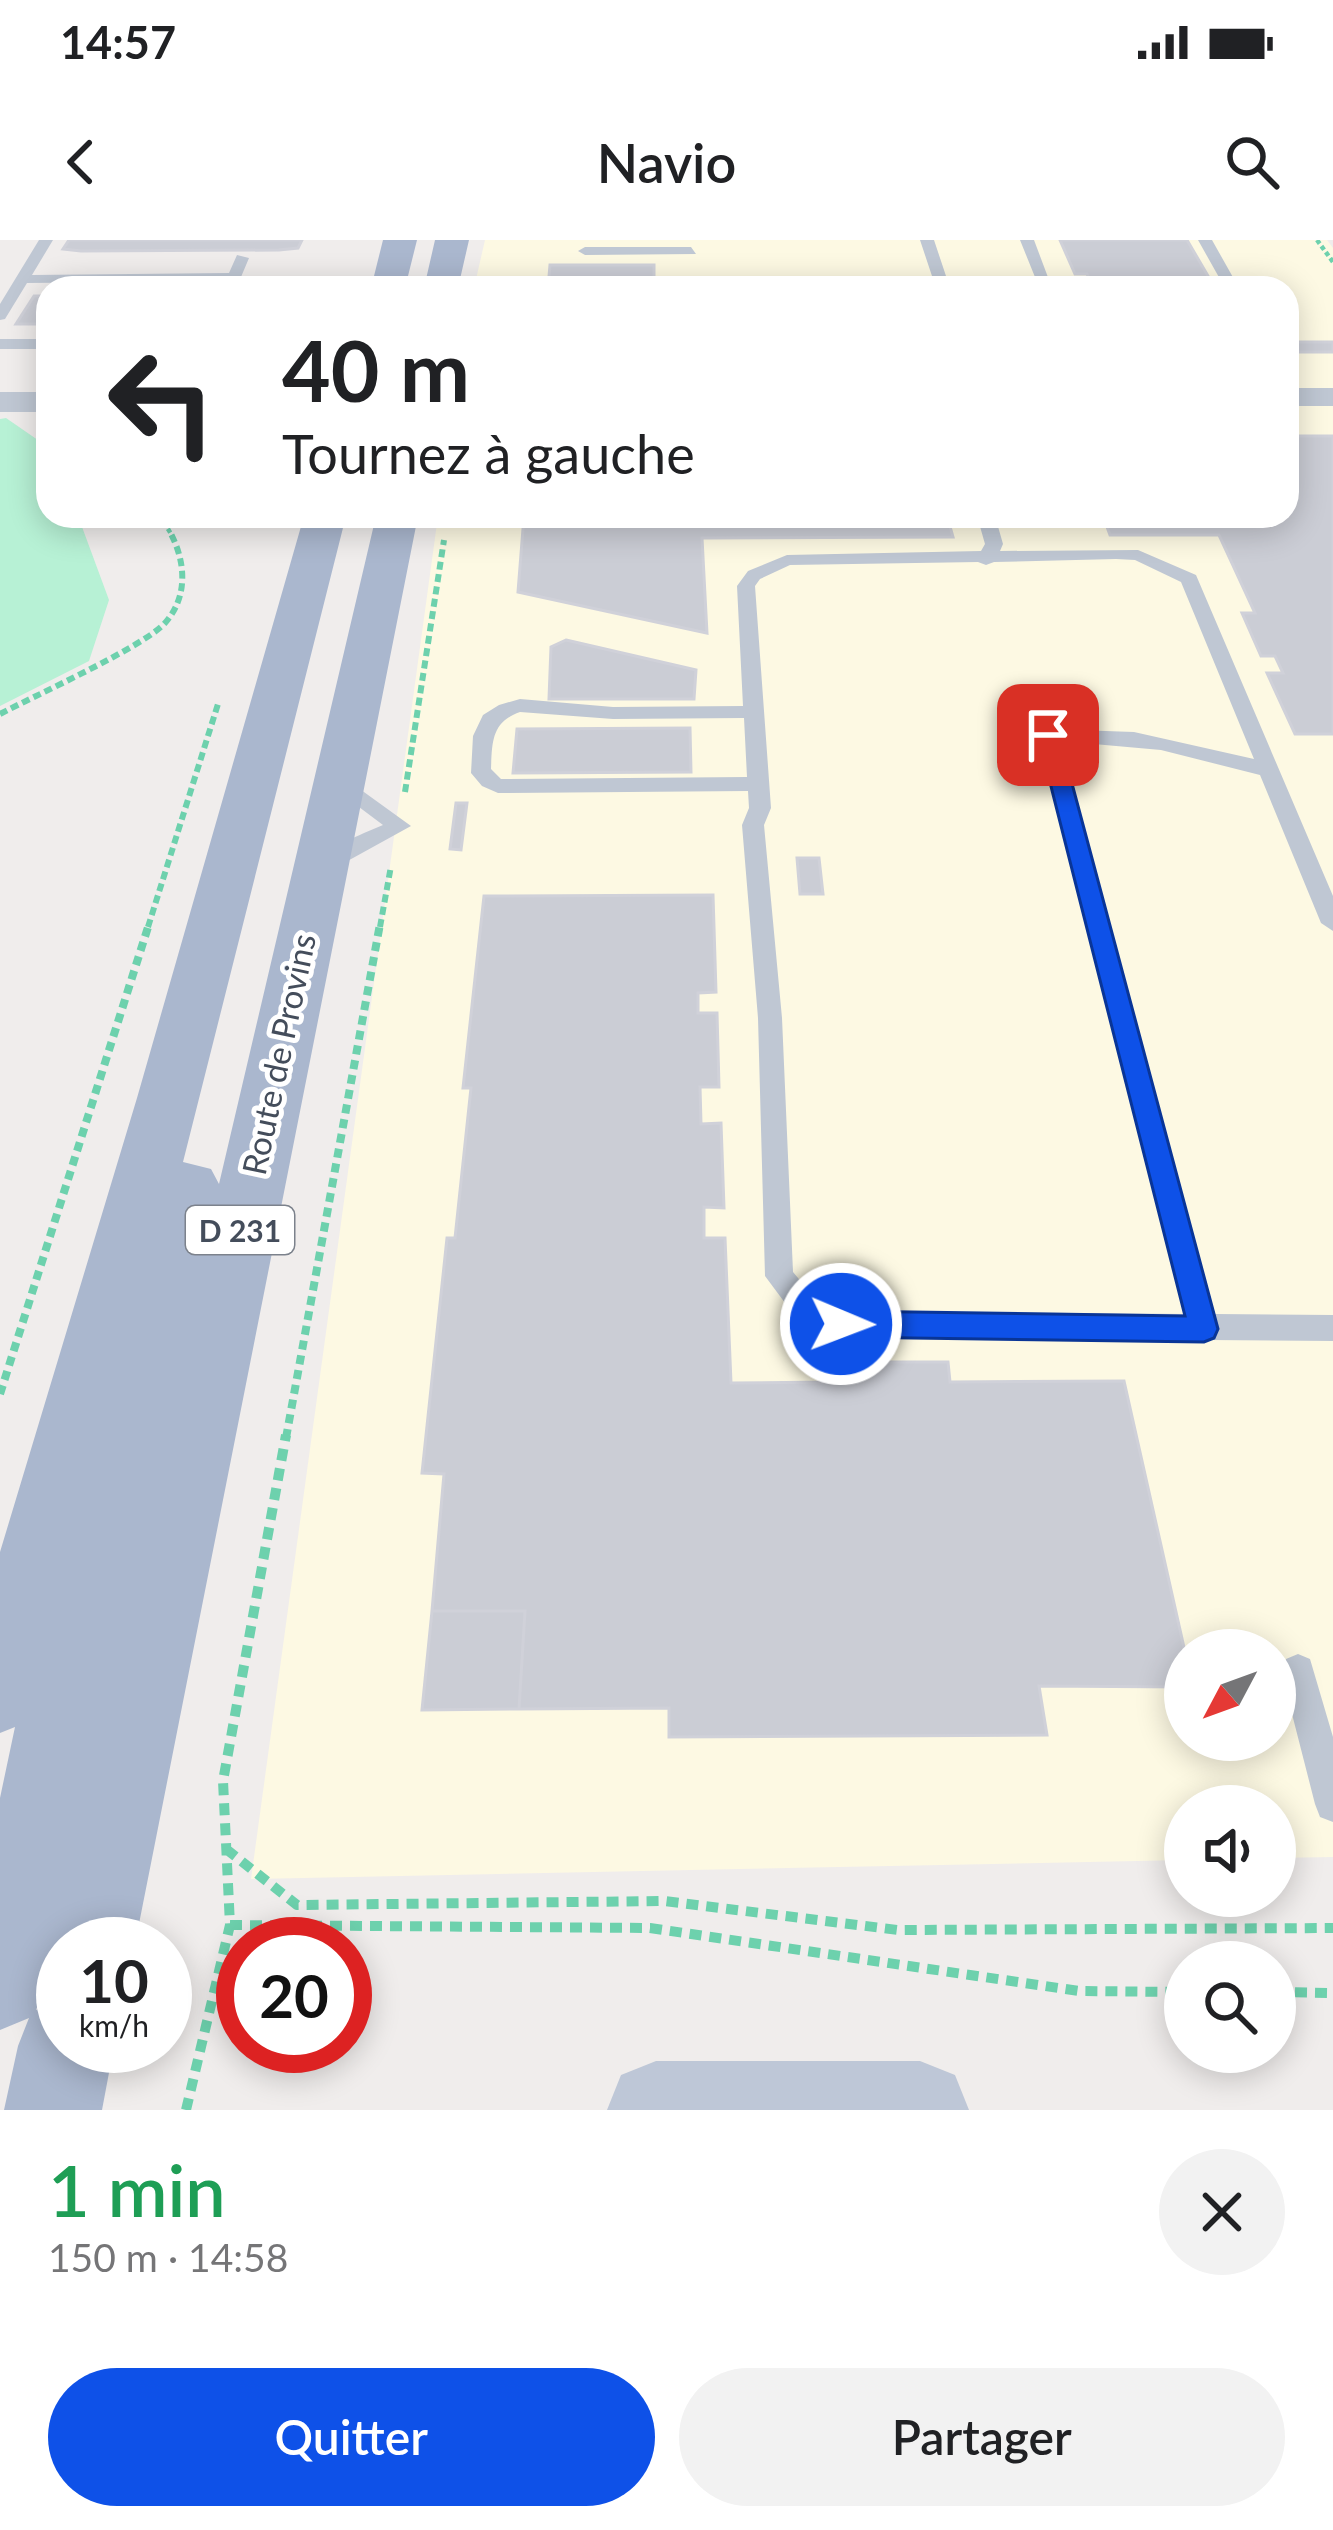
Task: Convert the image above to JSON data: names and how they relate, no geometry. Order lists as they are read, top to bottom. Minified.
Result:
{"streets":{"main road":["Route de Provins","D 231"]},"north":"bottom left","page":{"status":"14:57","header":"Navio","turn":["40 m","Tournez à gauche"],"speed":"10 km/h","limit":"20","heading":["1 min","150 m · 14:58"],"buttons":["Quitter","Partager"]}}
